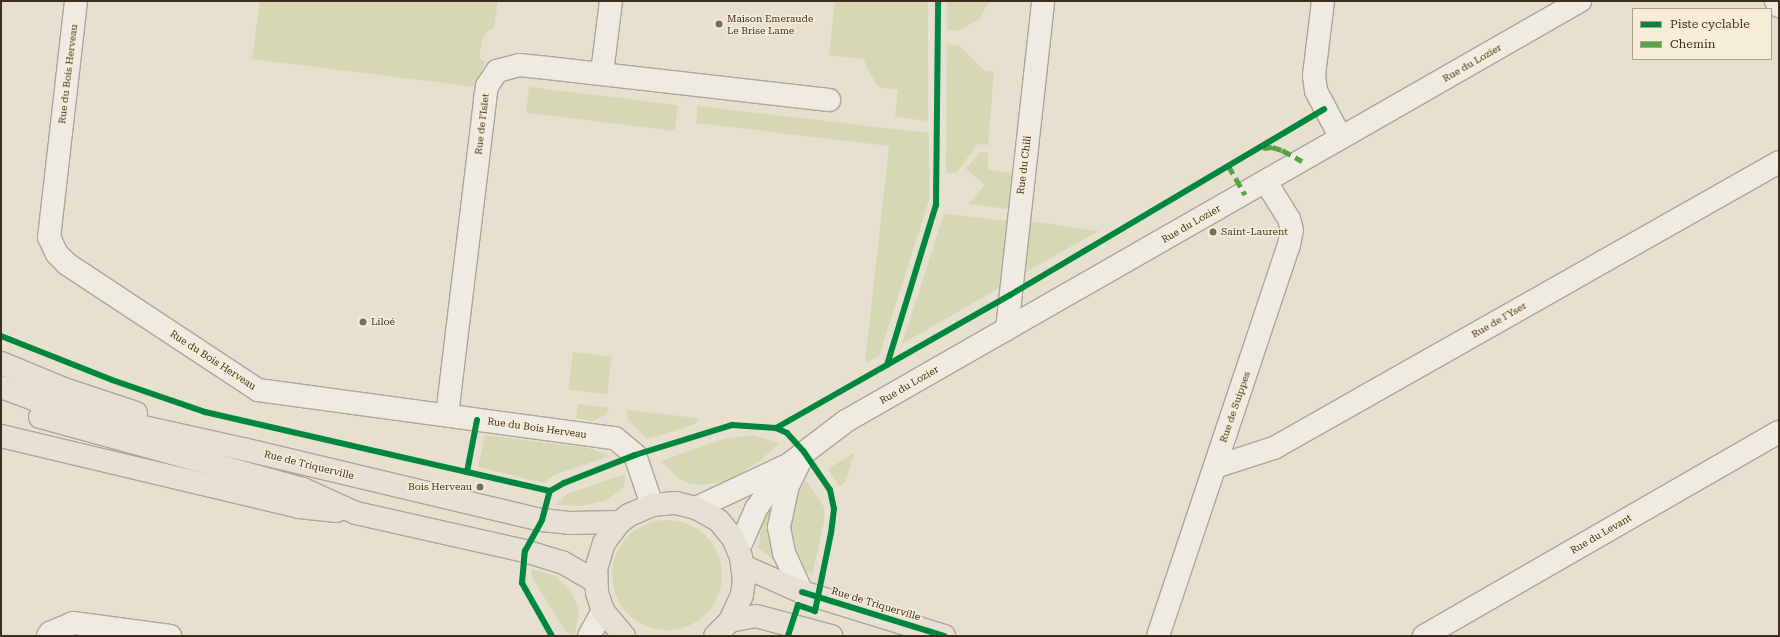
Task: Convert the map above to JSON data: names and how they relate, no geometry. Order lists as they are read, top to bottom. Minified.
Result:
{"streets":{"main road":["Rue de Triquerville"],"street":["Rue du Lozier","Rue du Bois Herveau","Rue de l’Islet","Rue du Chili","Rue de l'Yser","Rue de Suippes","Rue du Levant"]},"crossings":[["Rue du Lozier","Rue du Chili"],["Rue du Lozier","Rue de Suippes"],["Rue du Lozier","Rue de Triquerville"],["Rue du Bois Herveau","Rue de l’Islet"],["Rue de l'Yser","Rue de Suippes"]],"places":["Maison Emeraude Le Brise Lame","Saint-Laurent","Liloé","Bois Herveau"],"legend":["Piste cyclable","Chemin"]}
